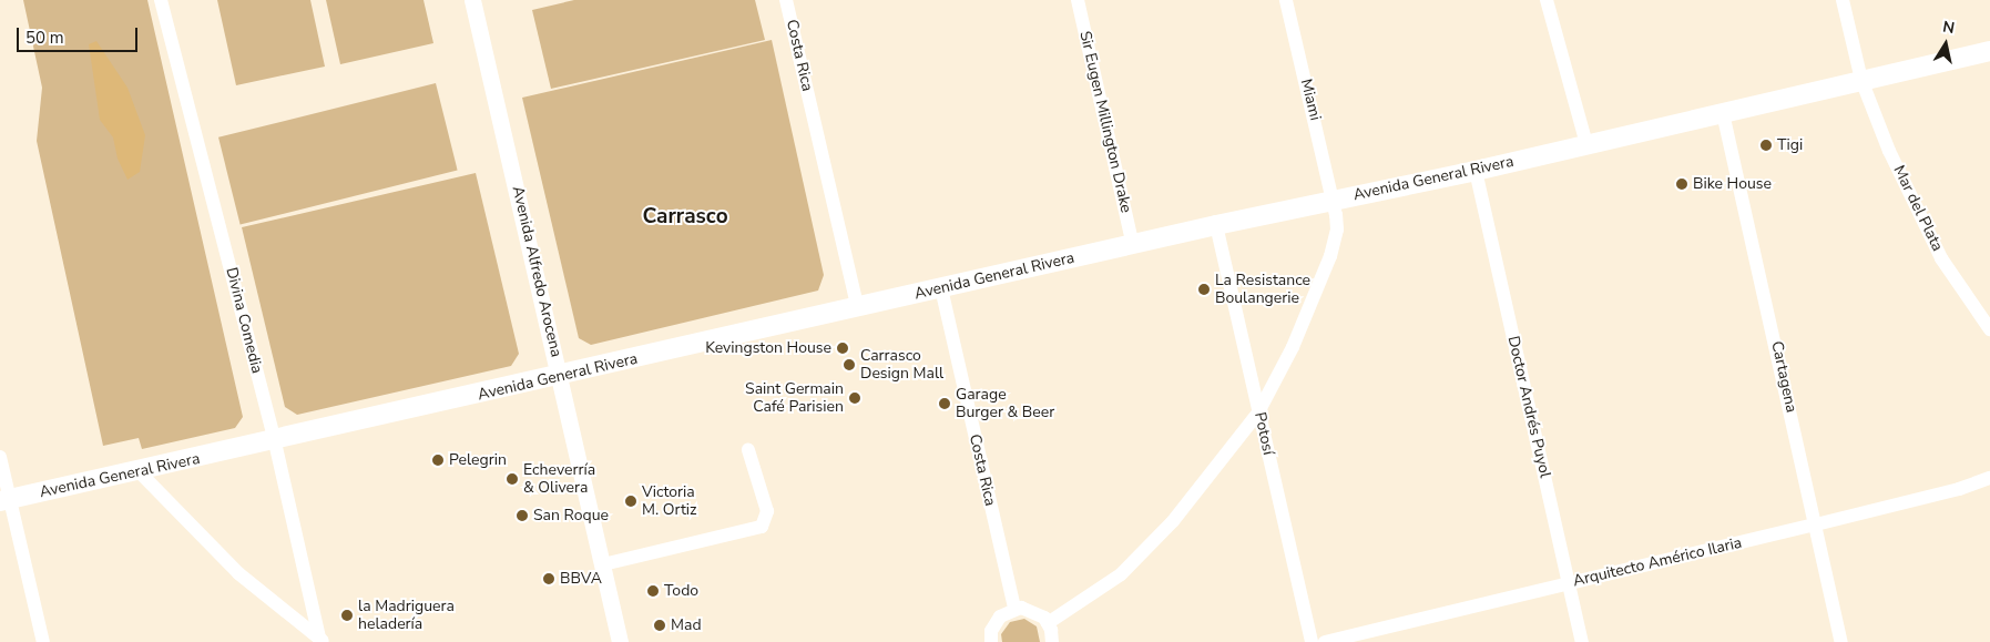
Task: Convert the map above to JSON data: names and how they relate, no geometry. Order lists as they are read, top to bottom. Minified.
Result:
{"streets":{"main road":["Avenida General Rivera"],"street":["Costa Rica","Miami","Sir Eugen Millington Drake","Mar del Plata","Avenida Alfredo Arocena","Divina Comedia","Cartagena","Doctor Andrés Puyol","Potosí","Arquitecto Américo Ilaria"]},"crossings":[["Costa Rica","Avenida General Rivera"],["Miami","Avenida General Rivera"],["Miami","Potosí"],["Sir Eugen Millington Drake","Avenida General Rivera"],["Avenida General Rivera","Mar del Plata"],["Avenida General Rivera","Avenida Alfredo Arocena"],["Avenida General Rivera","Divina Comedia"],["Avenida General Rivera","Cartagena"],["Avenida General Rivera","Doctor Andrés Puyol"],["Avenida General Rivera","Potosí"],["Cartagena","Arquitecto Américo Ilaria"],["Doctor Andrés Puyol","Arquitecto Américo Ilaria"]],"districts":["Carrasco"],"places":["Tigi","Bike House","La Resistance Boulangerie","Kevingston House","Carrasco Design Mall","Saint Germain Café Parisien","Garage Burger & Beer","Pelegrin","Echeverría & Olivera","Victoria M. Ortiz","San Roque","BBVA","Todo","la Madriguera heladería","Mad"],"scale_bar":"50 m","north":"top"}
